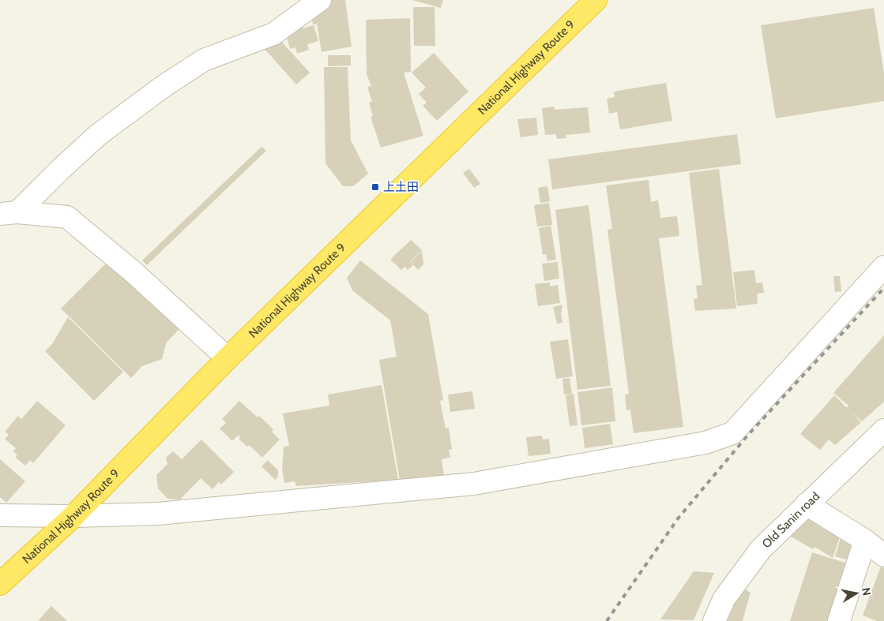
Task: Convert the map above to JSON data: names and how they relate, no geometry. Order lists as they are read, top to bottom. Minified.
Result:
{"streets":{"highway":["National Highway Route 9"],"street":["Old Sanin road"]},"places":{"transit":["上土田"]},"north":"right"}
